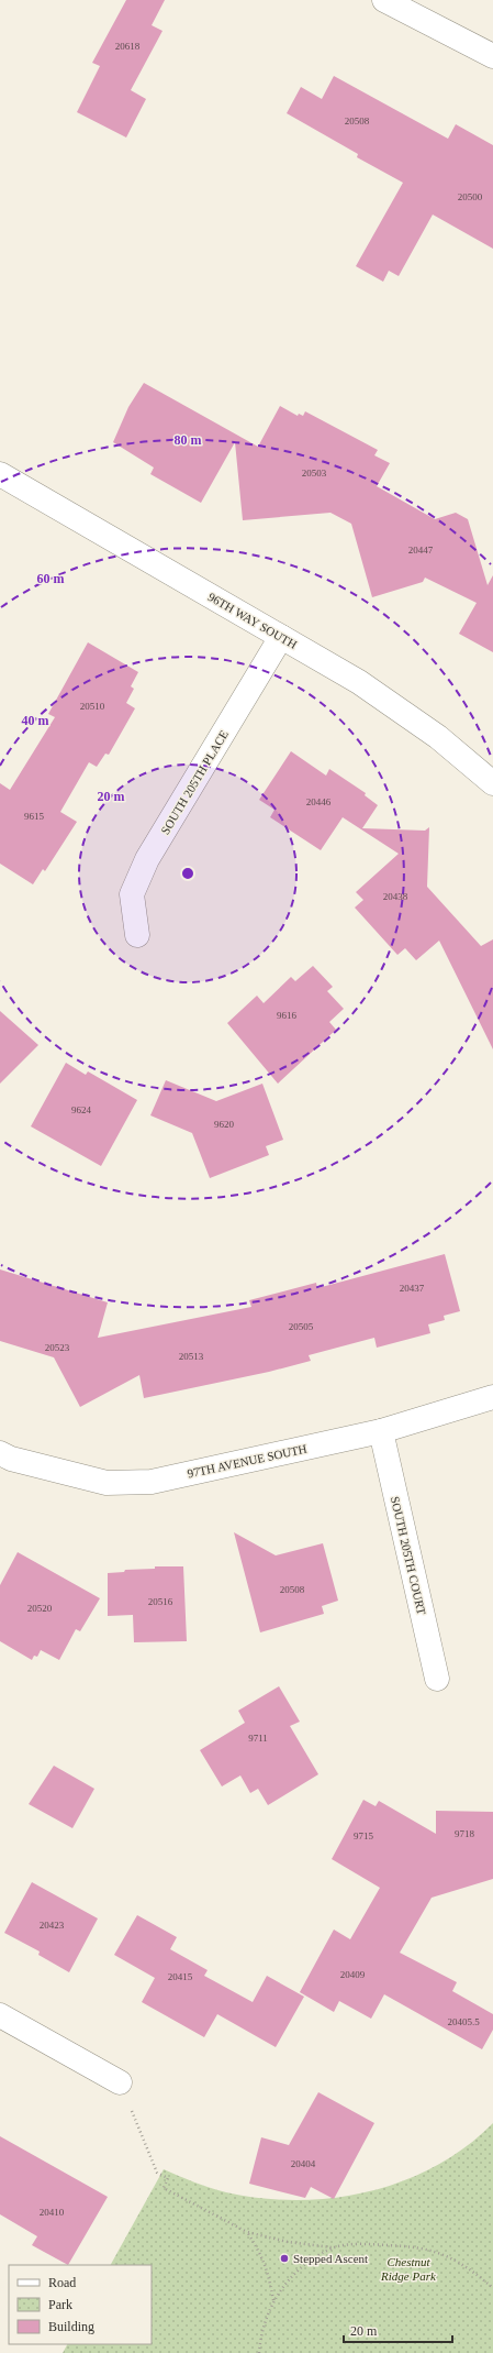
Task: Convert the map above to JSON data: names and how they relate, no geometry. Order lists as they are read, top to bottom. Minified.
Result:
{"streets":{"street":["96TH WAY SOUTH","SOUTH 205TH PLACE","97TH AVENUE SOUTH","SOUTH 205TH COURT"]},"crossings":[["96TH WAY SOUTH","SOUTH 205TH PLACE"],["97TH AVENUE SOUTH","SOUTH 205TH COURT"]],"parks":["Chestnut Ridge Park"],"places":["Stepped Ascent"],"house_numbers":["20618","20508","20500","20503","20447","20510","20446","9615","20438","9616","9624","9620","20437","20505","20523","20513","20508","20516","20520","9711","9718","9715","20423","20409","20415","20405.5","20404","20410"],"legend":["Road","Park","Building"],"scale_bar":"20 m","rings":["80 m","60 m","40 m","20 m"]}
